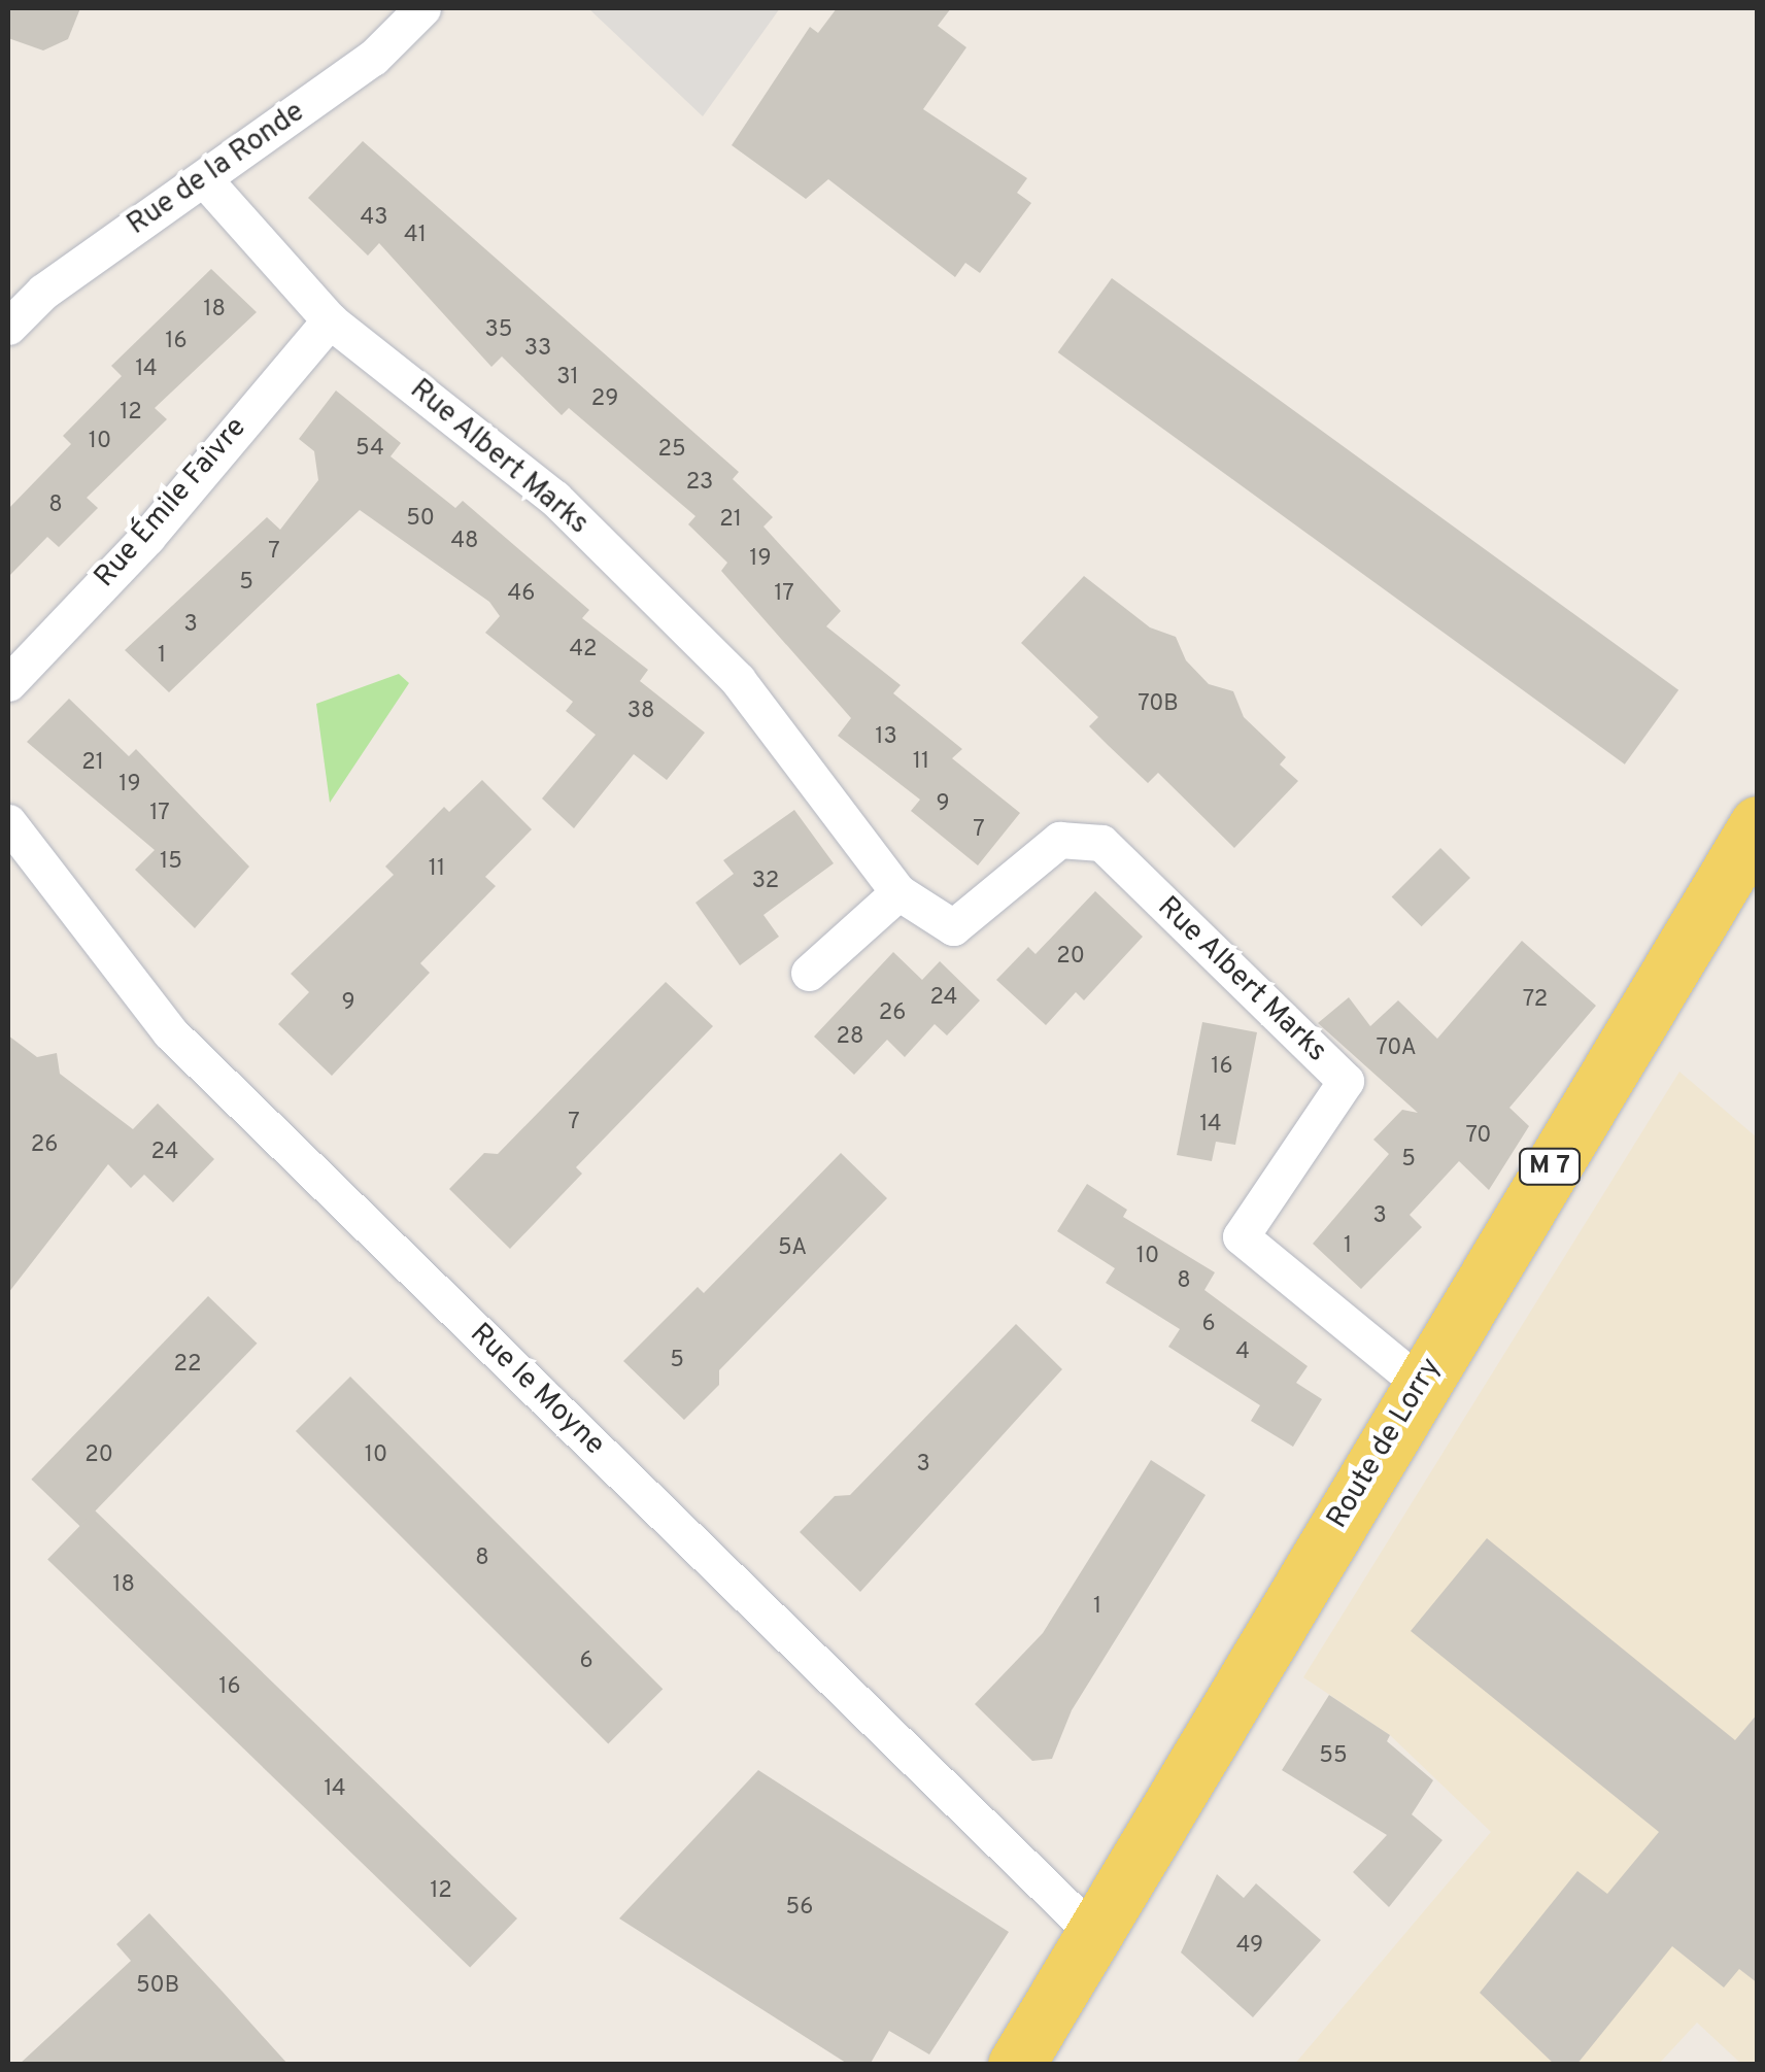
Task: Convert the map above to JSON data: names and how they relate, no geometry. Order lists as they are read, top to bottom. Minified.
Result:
{"streets":{"main road":["M 7","Route de Lorry"],"street":["Rue de la Ronde","Rue Albert Marks","Rue Émile Faivre","Rue le Moyne"]},"crossings":[["Rue de la Ronde","Rue Albert Marks"],["Rue Albert Marks","Rue Émile Faivre"],["Rue Albert Marks","Route de Lorry"],["Rue le Moyne","Route de Lorry"]],"house_numbers":["43","41","18","35","16","33","14","31","29","12","10","54","25","23","8","50","21","48","7","19","5","46","17","3","42","1","70B","38","13","11","21","19","9","17","7","15","11","32","20","24","72","9","26","28","70A","16","7","14","70","26","24","5","3","1","5A","10","8","6","4","5","22","20","10","3","8","18","1","6","16","55","14","12","56","49","50B"]}
